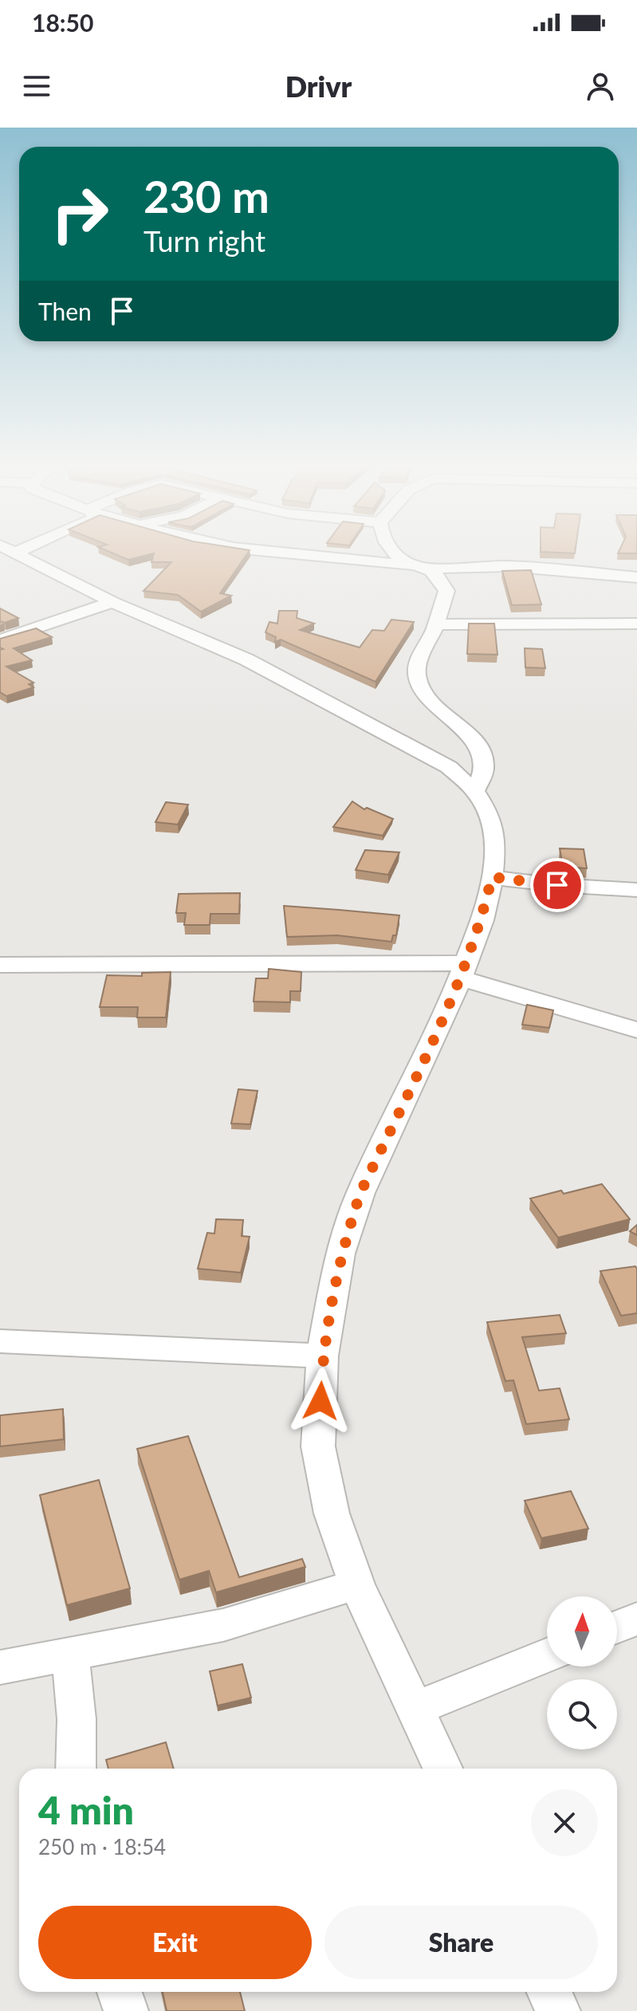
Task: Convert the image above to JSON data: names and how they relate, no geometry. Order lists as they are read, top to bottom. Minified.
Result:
{"north":"top","page":{"status":"18:50","header":"Drivr","turn":["230 m","Turn right"],"then":"Then","heading":["4 min","250 m · 18:54"],"buttons":["Exit","Share"]}}
